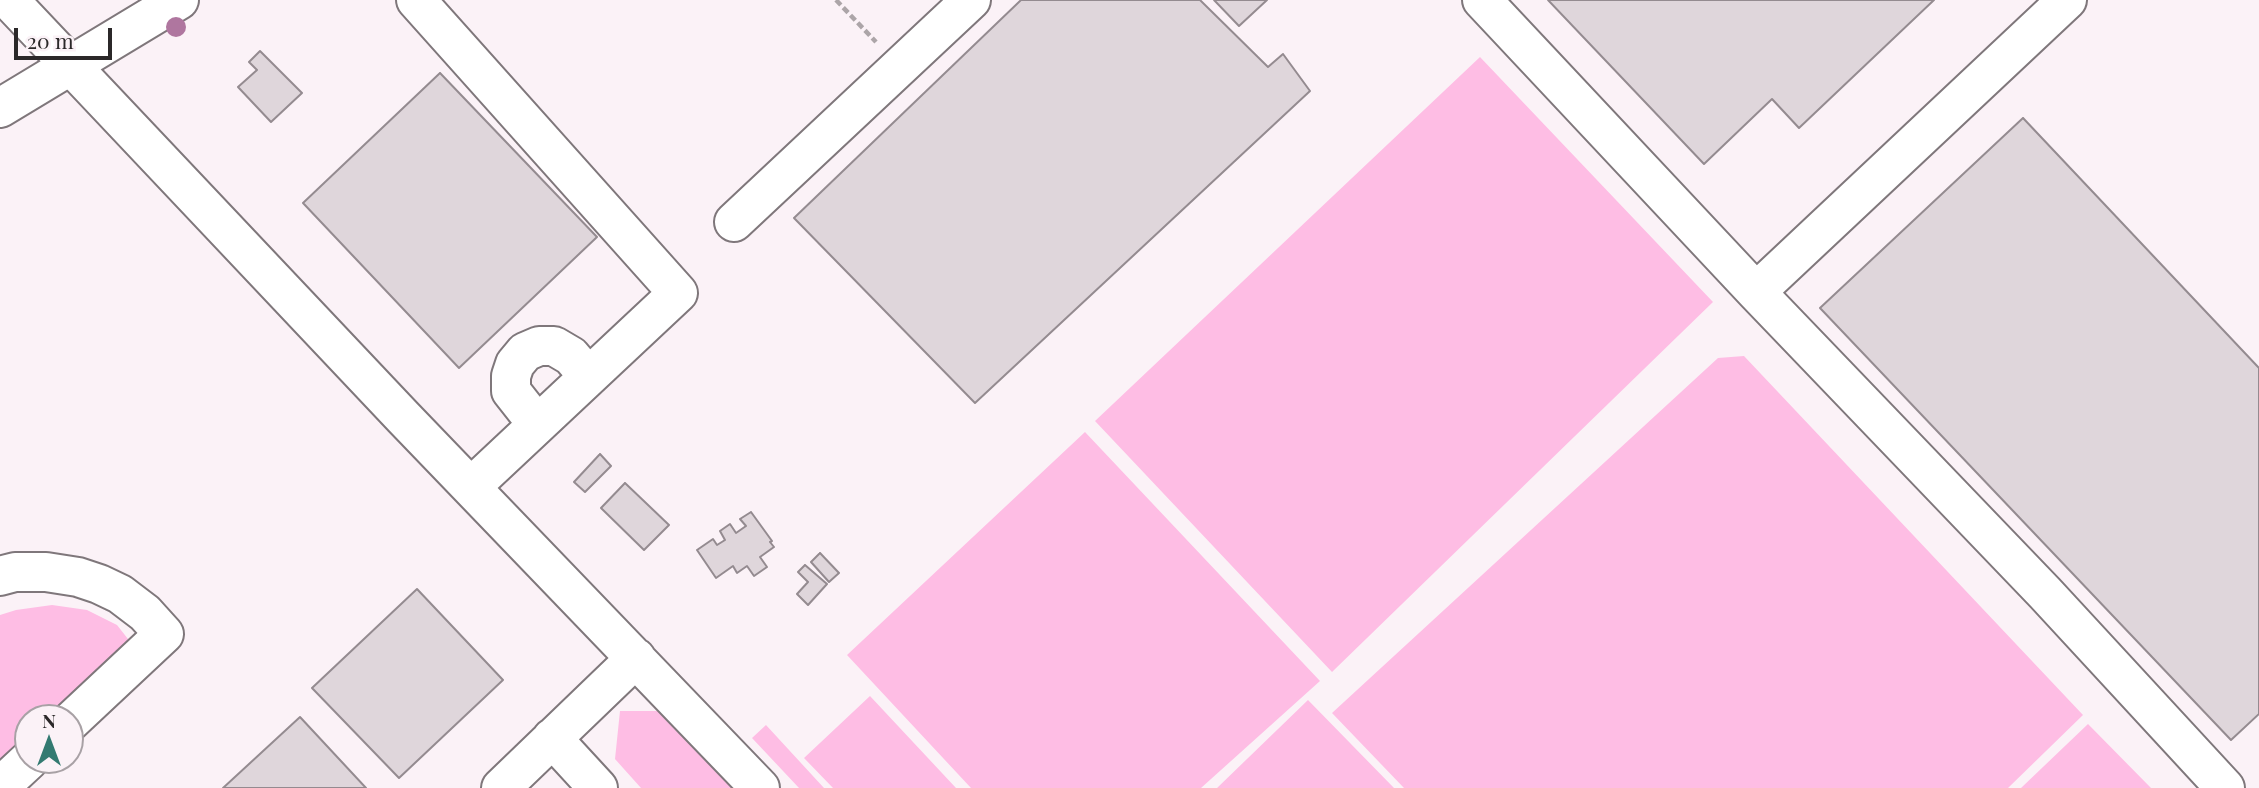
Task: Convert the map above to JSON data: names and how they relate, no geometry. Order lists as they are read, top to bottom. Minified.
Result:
{"scale_bar":"20 m","north":"top"}
